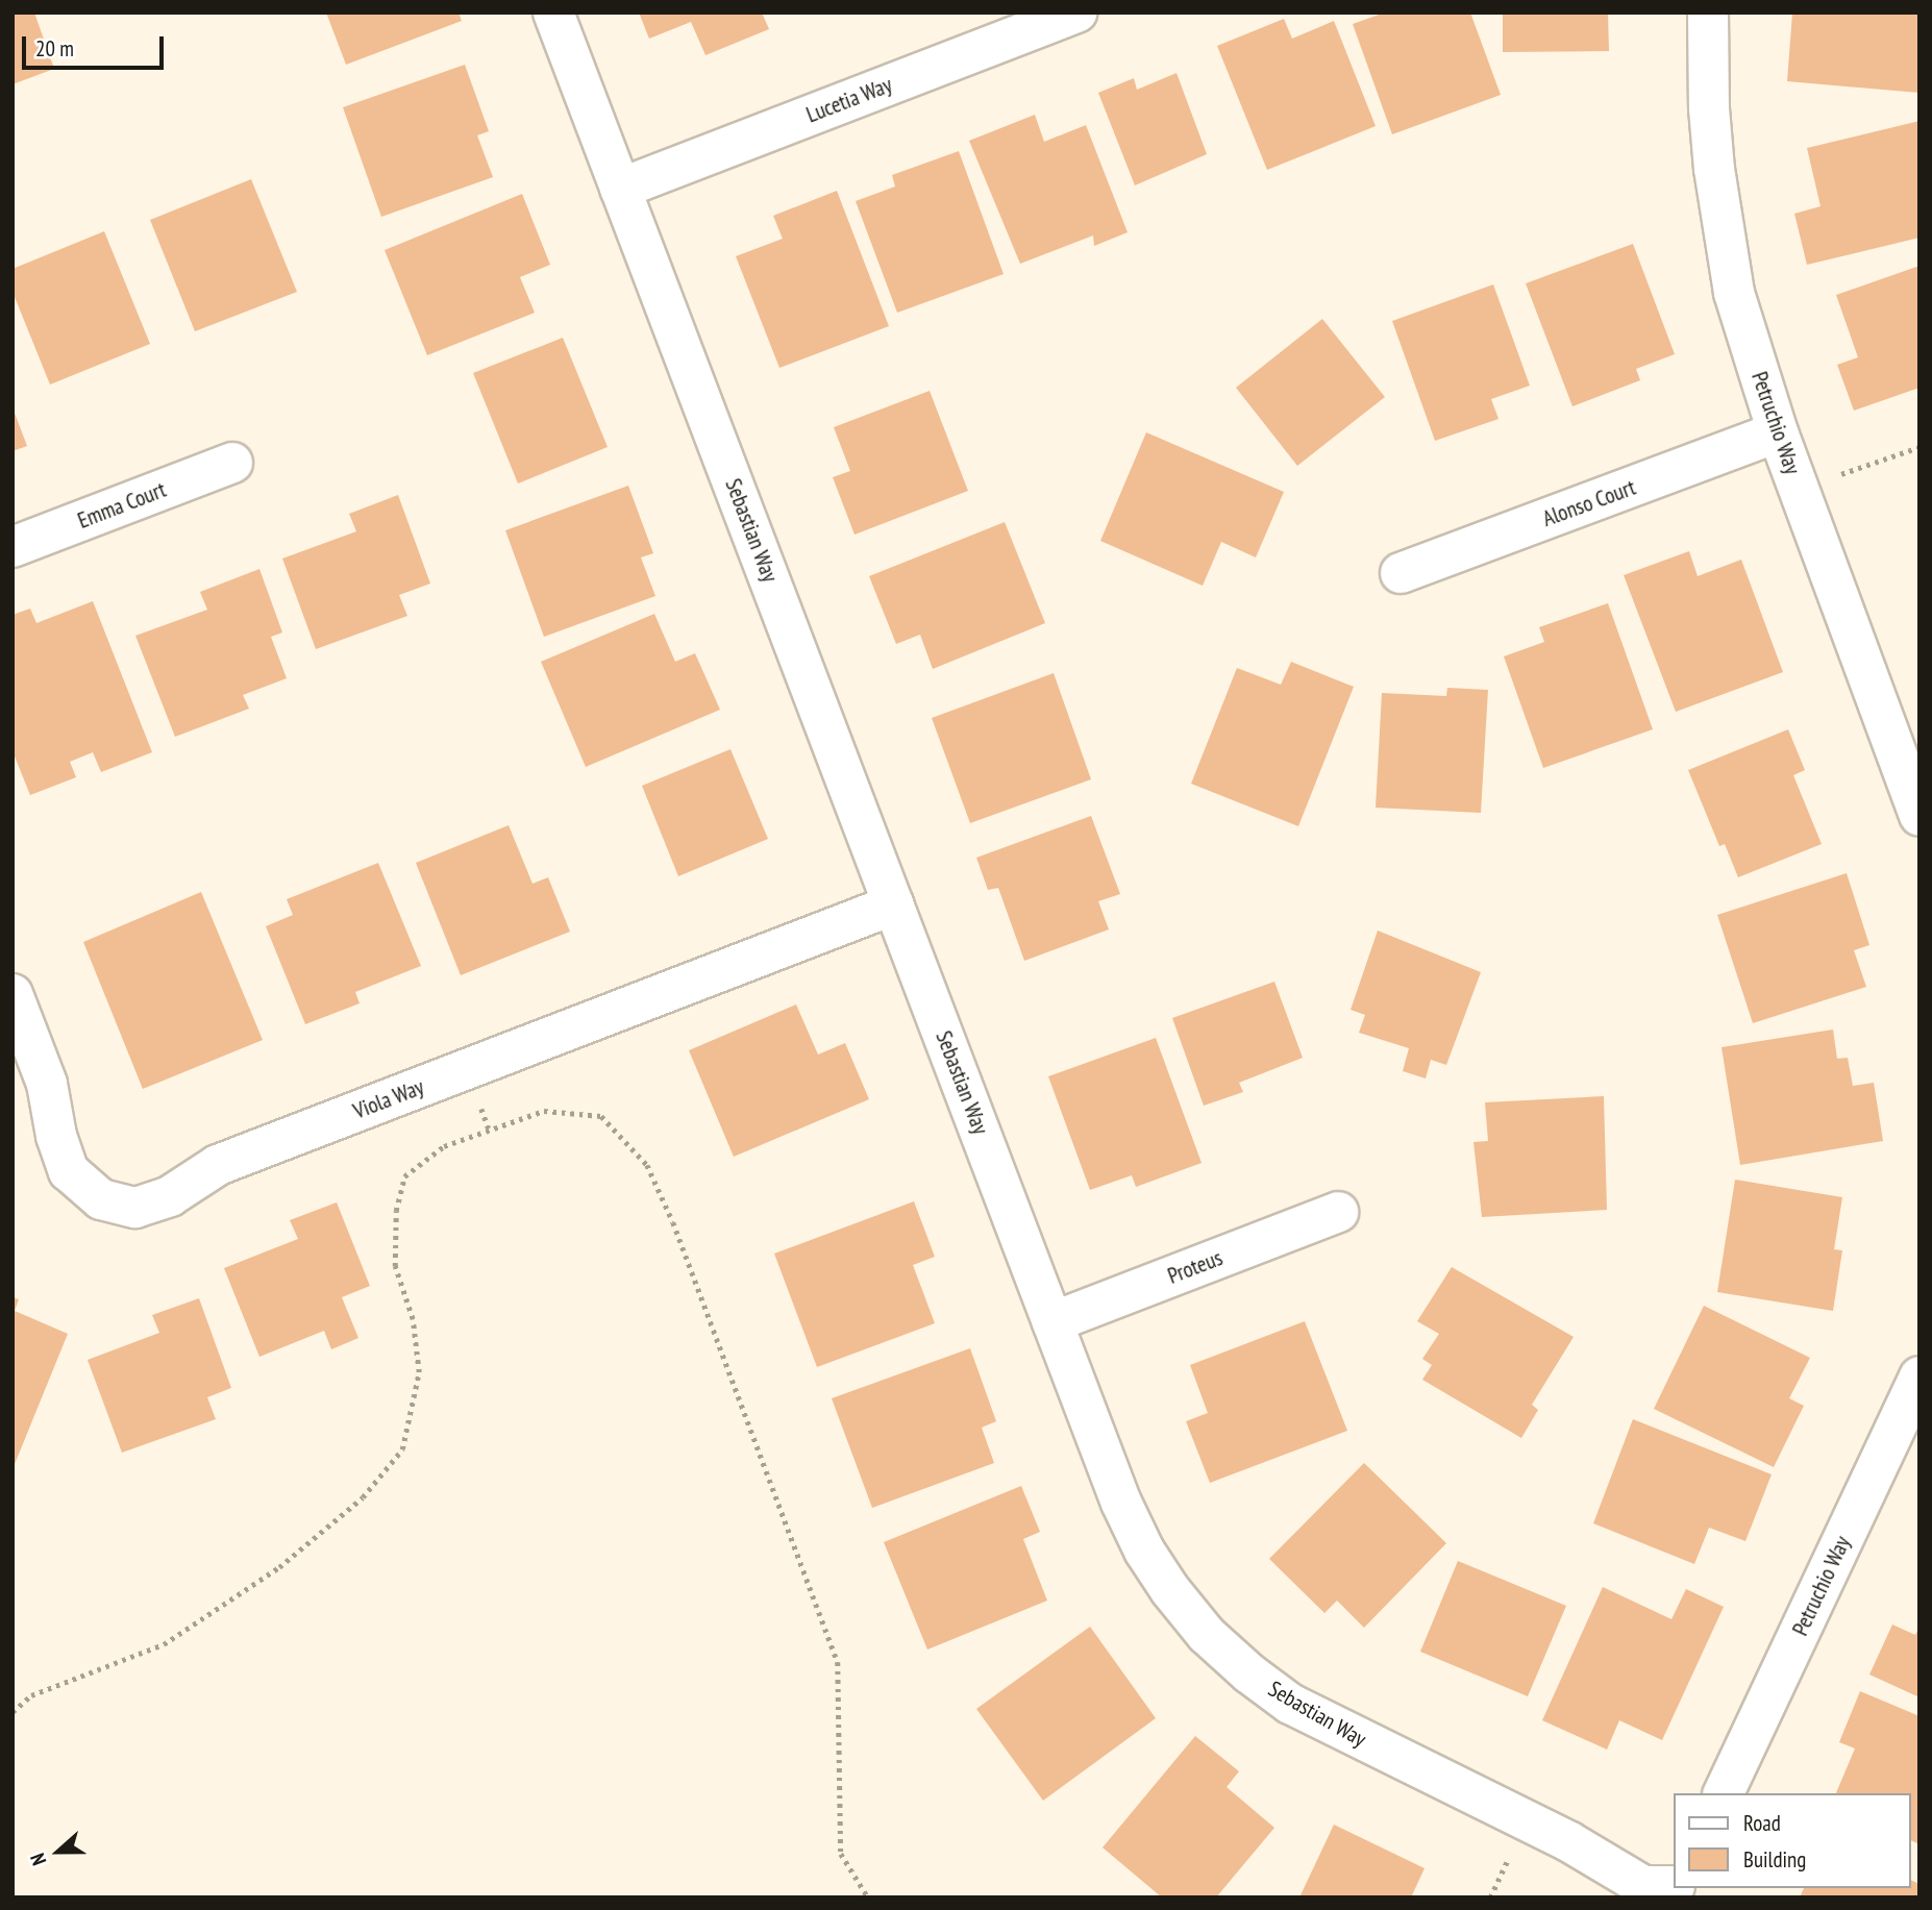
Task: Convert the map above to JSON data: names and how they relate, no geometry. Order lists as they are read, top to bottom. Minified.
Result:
{"streets":{"street":["Lucetia Way","Petruchio Way","Alonso Court","Emma Court","Sebastian Way","Viola Way","Proteus"]},"crossings":[["Lucetia Way","Sebastian Way"],["Petruchio Way","Alonso Court"],["Sebastian Way","Viola Way"],["Sebastian Way","Proteus"]],"legend":["Road","Building"],"scale_bar":"20 m","north":"left"}
